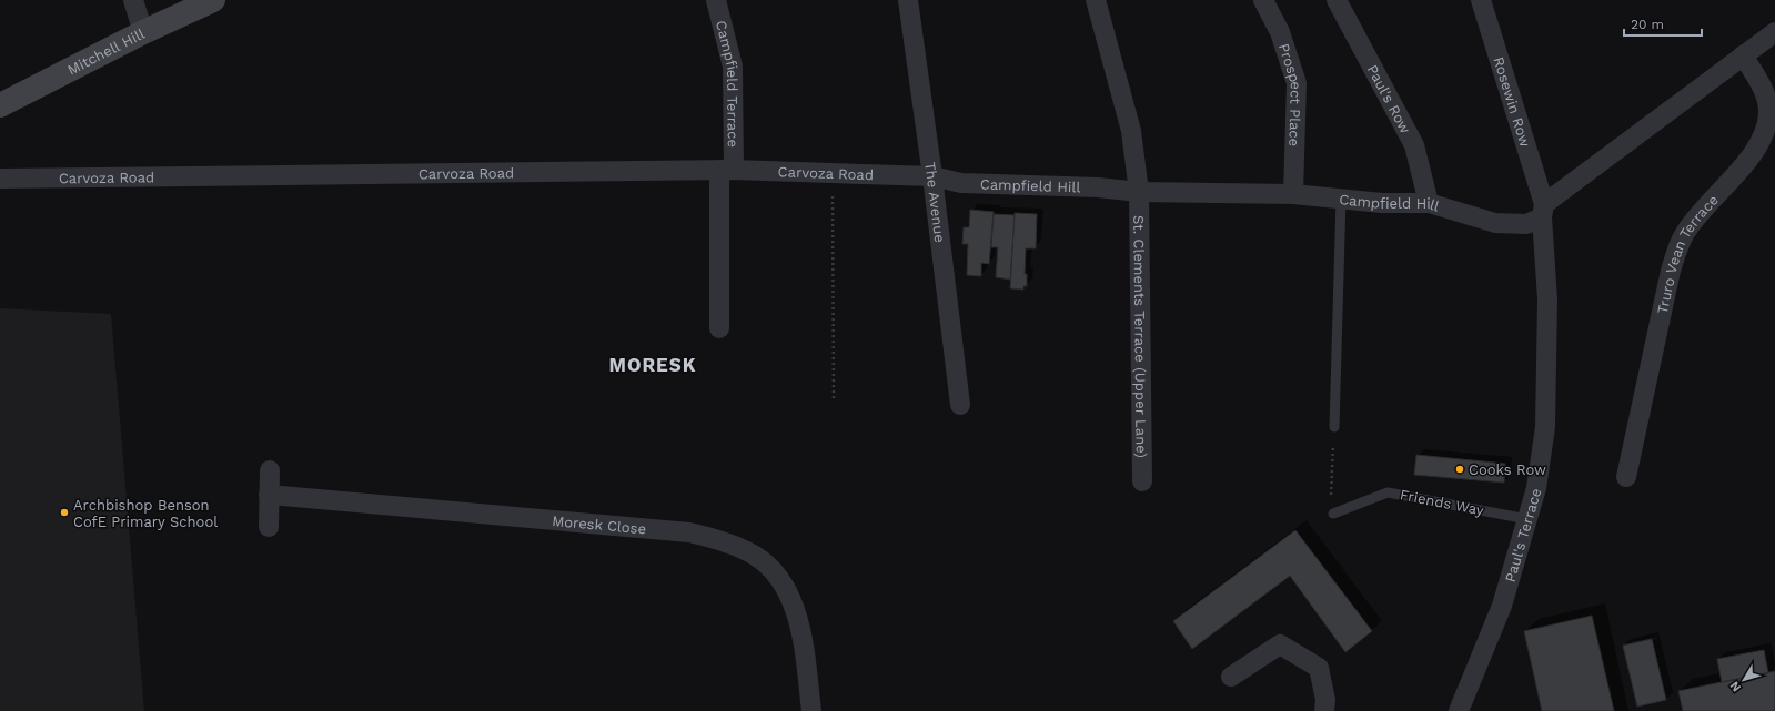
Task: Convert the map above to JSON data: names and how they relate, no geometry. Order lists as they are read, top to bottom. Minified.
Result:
{"streets":{"street":["Mitchell Hill","Campfield Terrace","Prospect Place","Paul's Row","Rosewin Row","Carvoza Road","Campfield Hill","The Avenue","Truro Vean Terrace","St. Clements Terrace (Upper Lane)","Moresk Close","Paul's Terrace"],"lane":["Friends Way"]},"crossings":[["Campfield Terrace","Carvoza Road"],["Prospect Place","Campfield Hill"],["Paul's Row","Campfield Hill"],["Rosewin Row","Campfield Hill"],["Rosewin Row","Paul's Terrace"],["Carvoza Road","Campfield Hill"],["Carvoza Road","The Avenue"],["Campfield Hill","The Avenue"],["Campfield Hill","Truro Vean Terrace"],["Campfield Hill","St. Clements Terrace (Upper Lane)"],["Campfield Hill","Paul's Terrace"],["Friends Way","Paul's Terrace"]],"districts":["MORESK"],"places":["Cooks Row","Archbishop Benson CofE Primary School"],"scale_bar":"20 m","north":"bottom left"}
